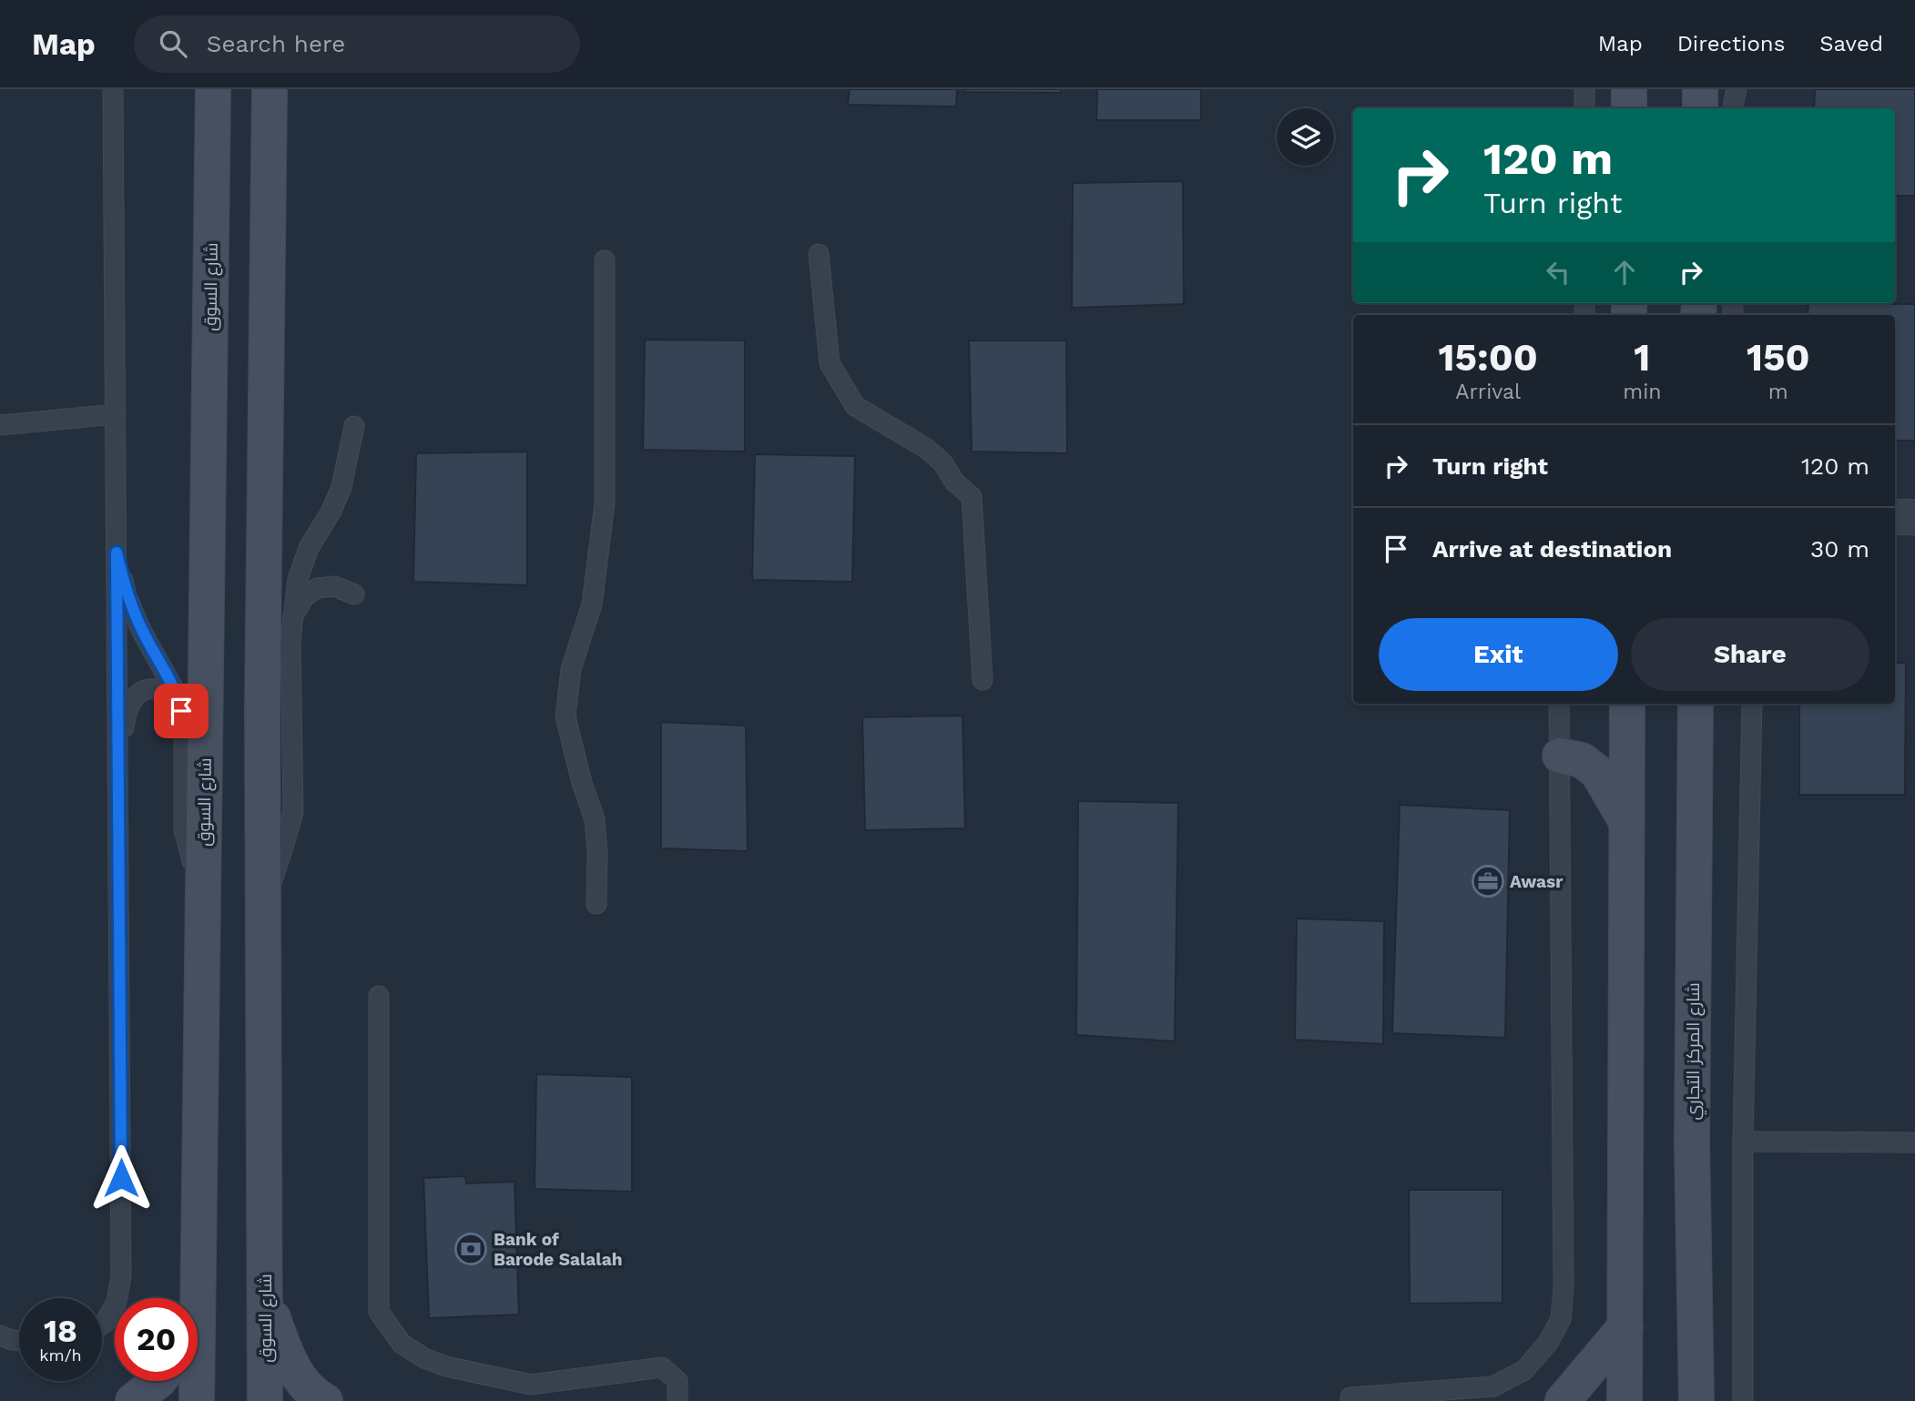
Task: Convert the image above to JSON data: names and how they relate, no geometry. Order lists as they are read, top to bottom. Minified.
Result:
{"streets":{"street":["شارع السوق","شارع المركز التجاري"]},"places":{"office":["Awasr"],"bank":["Bank of Barode Salalah"]},"page":{"header":"Map","search":"Search here","nav":["Map","Directions","Saved"],"turn":["120 m","Turn right"],"eta":["15:00","Arrival","1","min","150","m"],"list":[{"name":"Turn right","value":"120 m"},{"name":"Arrive at destination","value":"30 m"}],"buttons":["Exit","Share"],"speed":"18 km/h","limit":"20"}}
